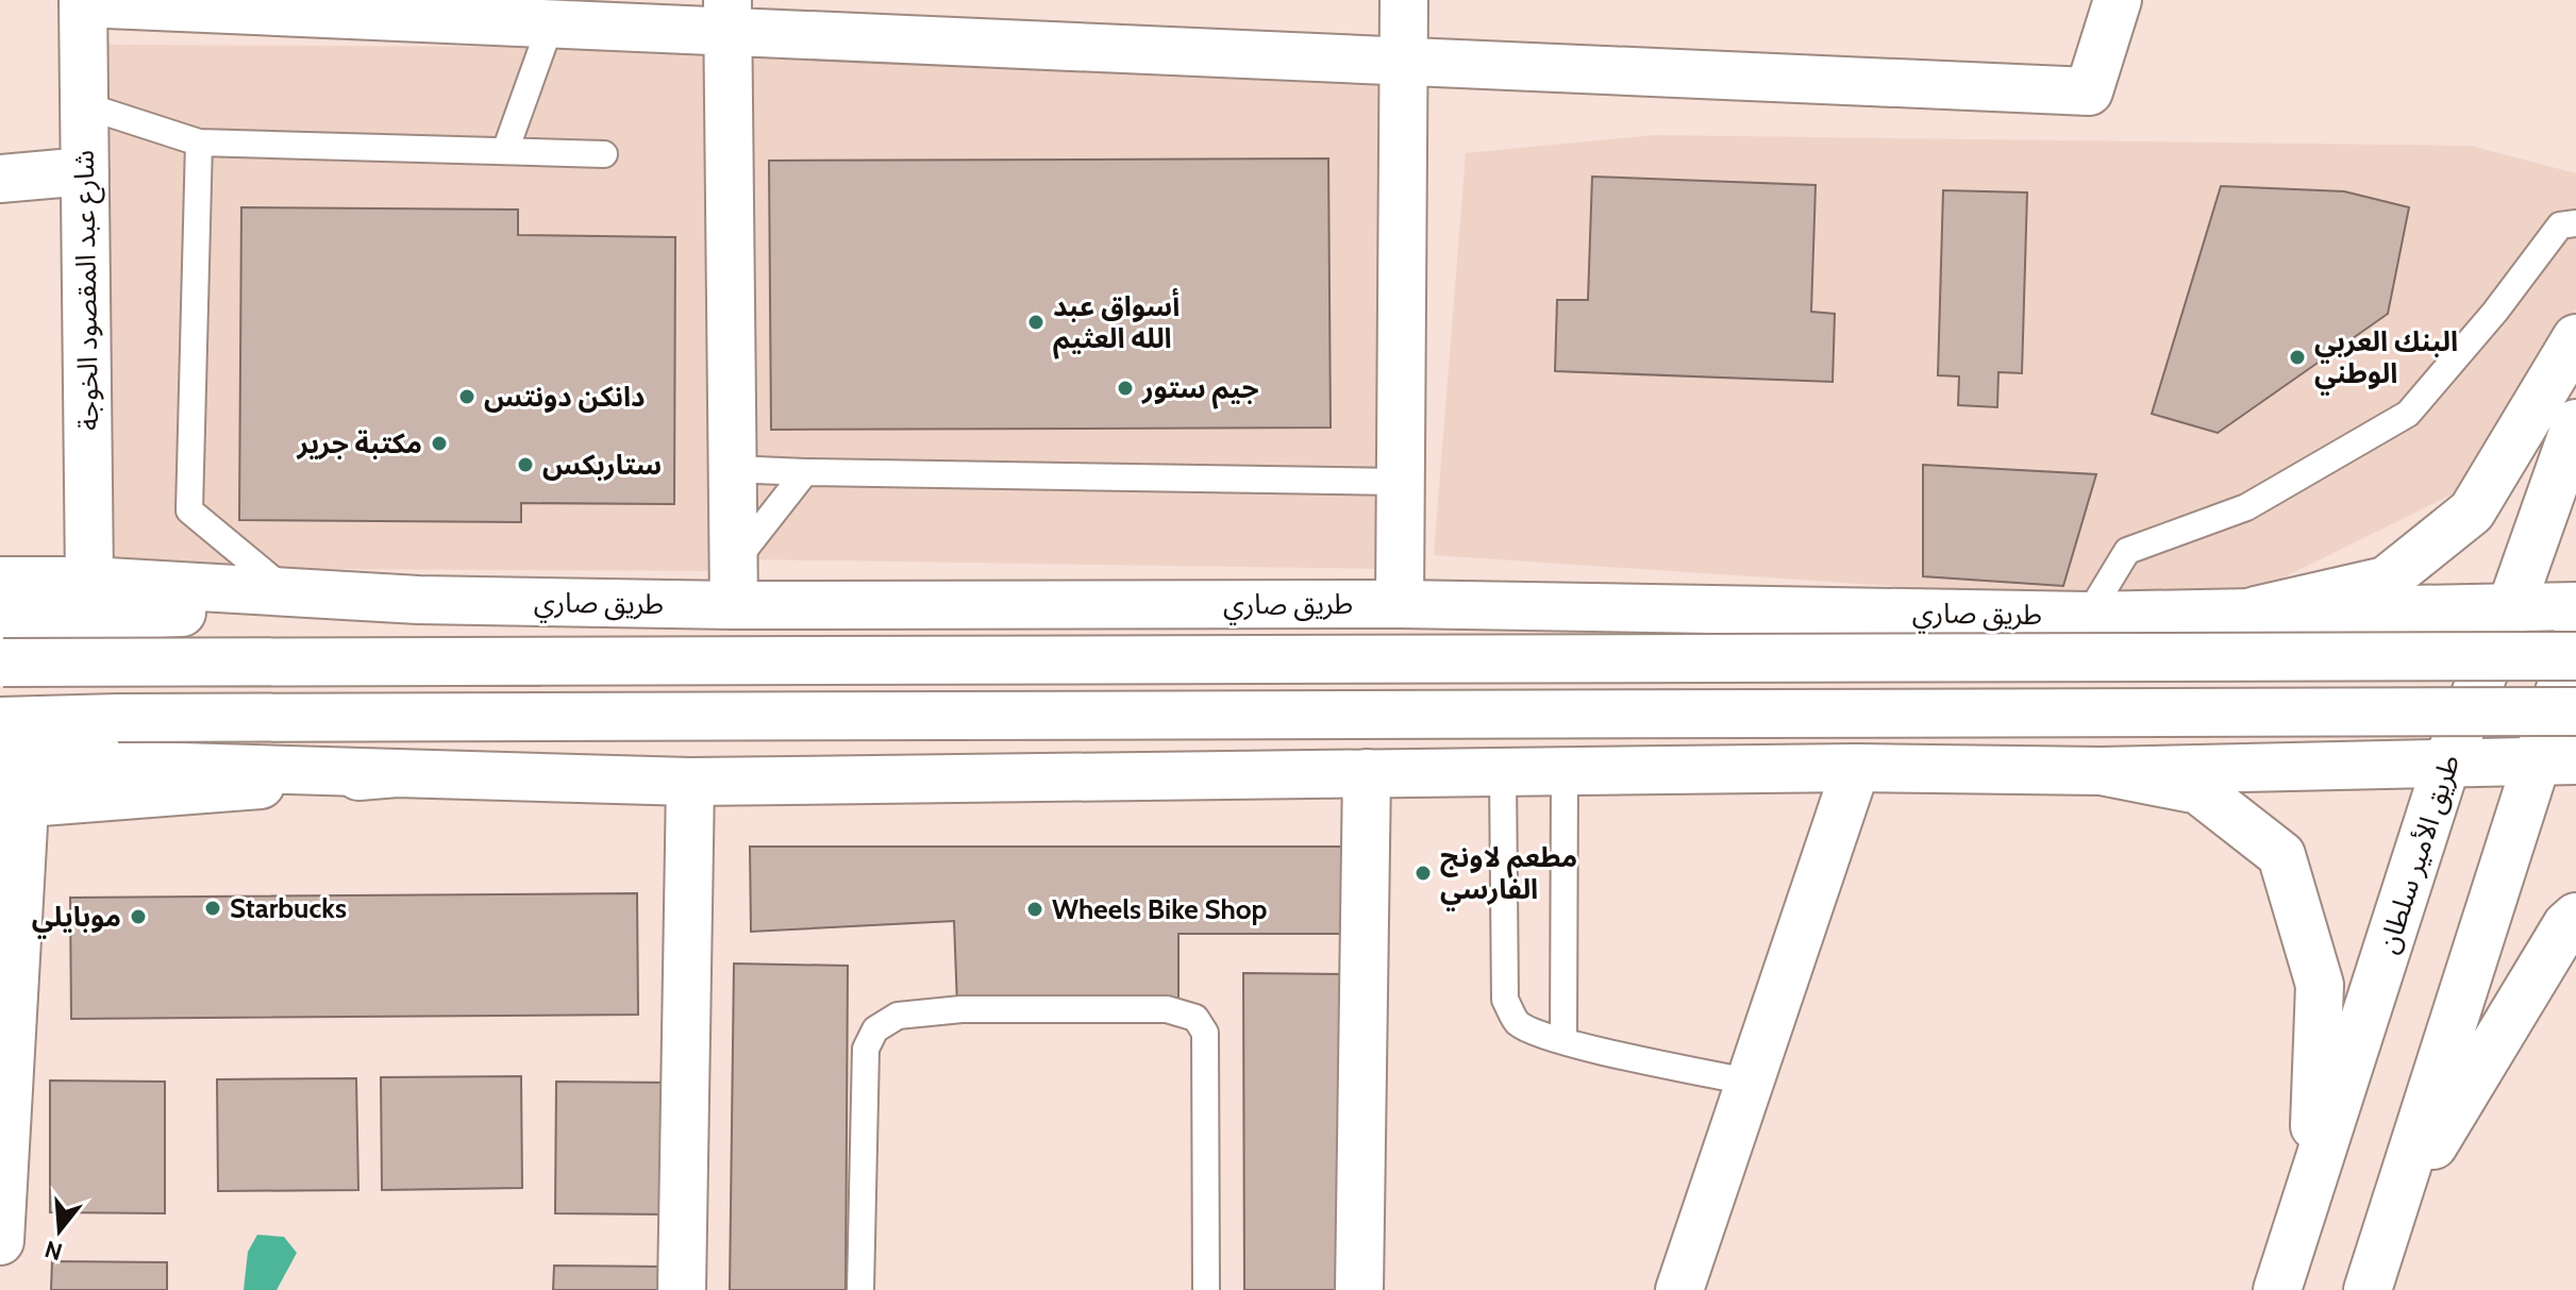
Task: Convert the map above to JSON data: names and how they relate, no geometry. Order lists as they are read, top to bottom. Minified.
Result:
{"streets":{"main road":["شارع عبد المقصود الخوجة","طريق صاري","طريق الأمير سلطان"]},"crossings":[["شارع عبد المقصود الخوجة","طريق صاري"],["طريق صاري","طريق الأمير سلطان"]],"places":["أسواق عبد الله العثيم","البنك العربي الوطني","جيم ستور","دانكن دونتس","مكتبة جرير","ستاربكس","مطعم لاونج الفارسي","Starbucks","Wheels Bike Shop","موبايلي"],"north":"bottom"}
